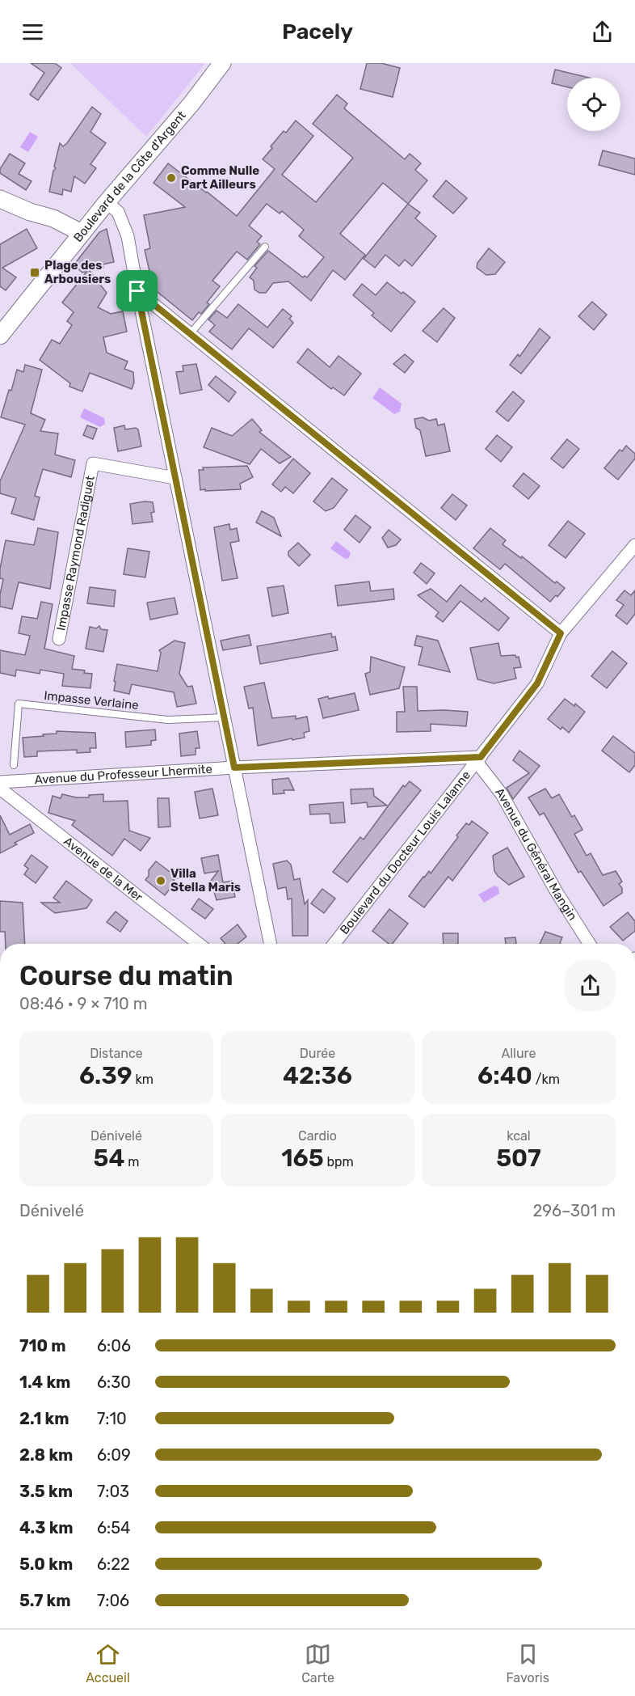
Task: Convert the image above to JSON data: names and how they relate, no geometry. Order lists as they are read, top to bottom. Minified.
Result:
{"streets":{"main road":["Boulevard de la Côte d'Argent"],"street":["Impasse Raymond Radiguet","Avenue du Professeur Lhermite","Boulevard du Docteur Louis Lalanne","Avenue du Général Mangin","Avenue de la Mer"],"lane":["Impasse Verlaine"]},"crossings":[["Avenue du Professeur Lhermite","Boulevard du Docteur Louis Lalanne"],["Avenue du Professeur Lhermite","Avenue du Général Mangin"],["Boulevard du Docteur Louis Lalanne","Avenue du Général Mangin"]],"places":{"other":["Comme Nulle Part Ailleurs","Villa Stella Maris"],"transit":["Plage des Arbousiers"]},"page":{"header":"Pacely","heading":["Course du matin","08:46 · 9 × 710 m"],"stats":[["Distance","6.39 km"],["Durée","42:36"],["Allure","6:40 /km"],["Dénivelé","54 m"],["Cardio","165 bpm"],["kcal","507"]],"chart":["Dénivelé","296–301 m"],"list":[{"name":"710 m","note":"6:06"},{"name":"1.4 km","note":"6:30"},{"name":"2.1 km","note":"7:10"},{"name":"2.8 km","note":"6:09"},{"name":"3.5 km","note":"7:03"},{"name":"4.3 km","note":"6:54"},{"name":"5.0 km","note":"6:22"},{"name":"5.7 km","note":"7:06"}],"tabs":["Accueil","Carte","Favoris"]}}
